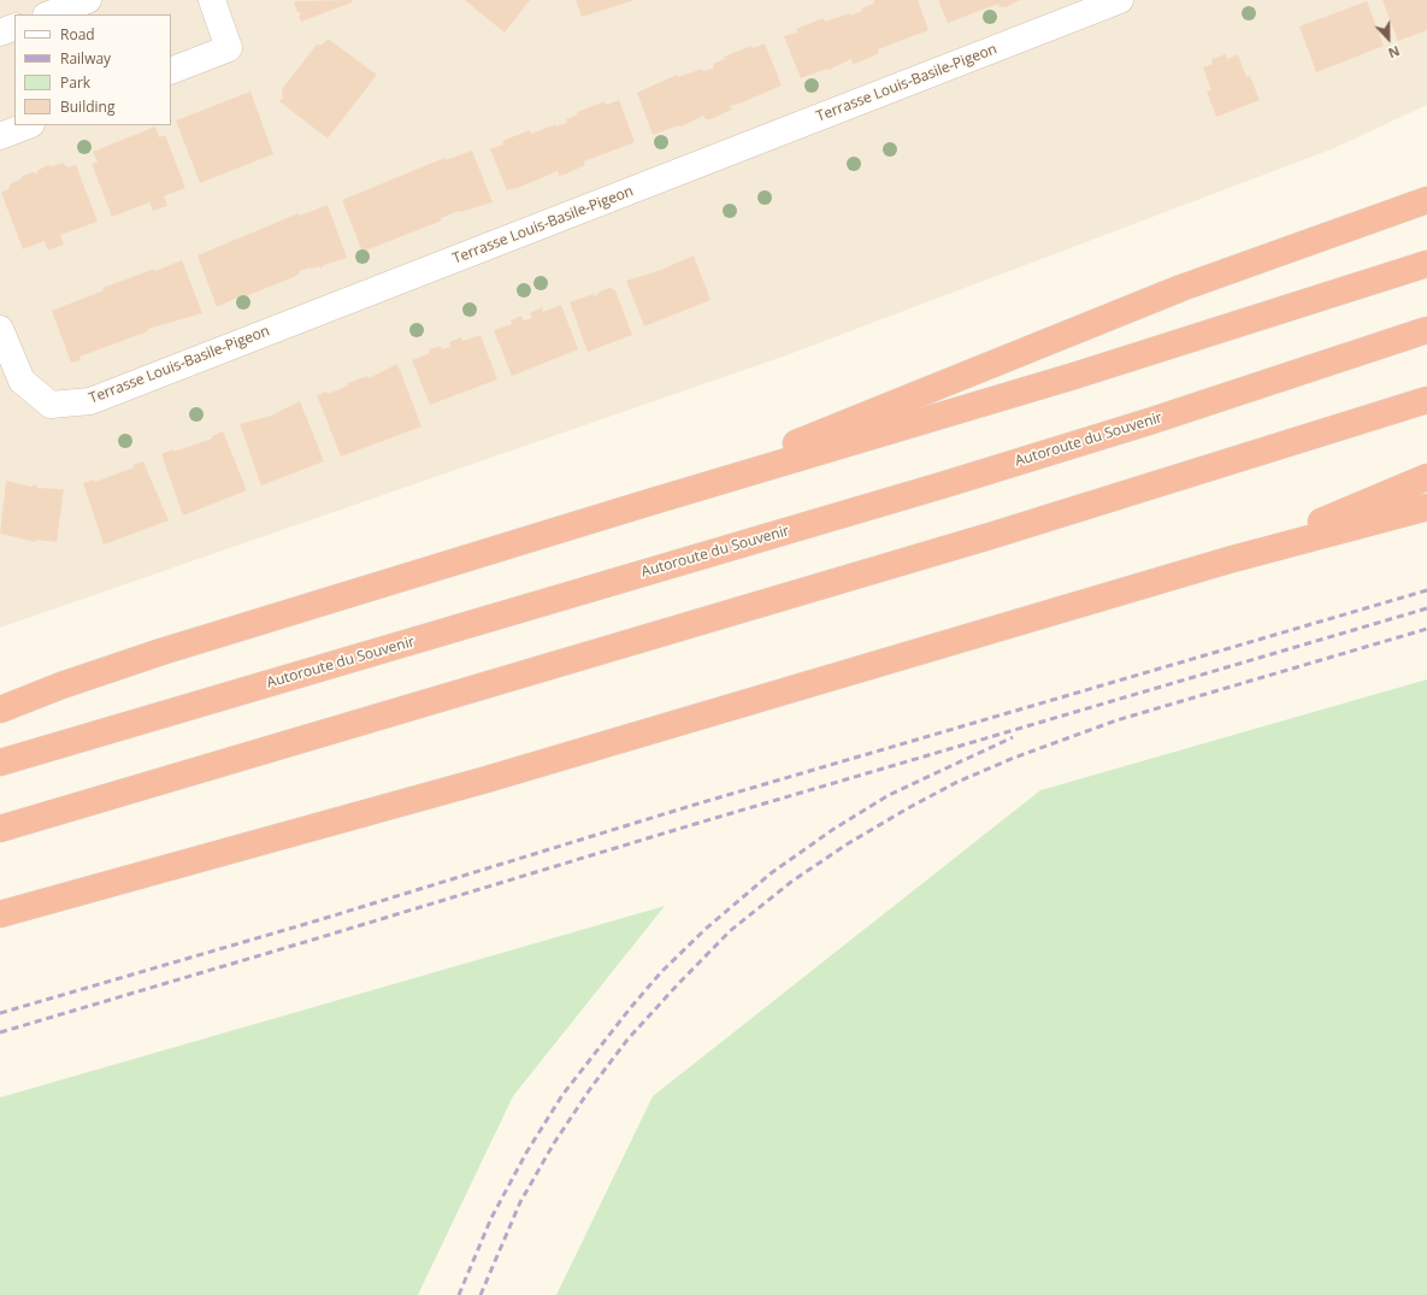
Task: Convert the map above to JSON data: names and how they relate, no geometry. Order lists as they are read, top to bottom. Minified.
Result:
{"streets":{"highway":["Autoroute du Souvenir"],"street":["Terrasse Louis-Basile-Pigeon"]},"legend":["Road","Railway","Park","Building"],"north":"bottom"}
